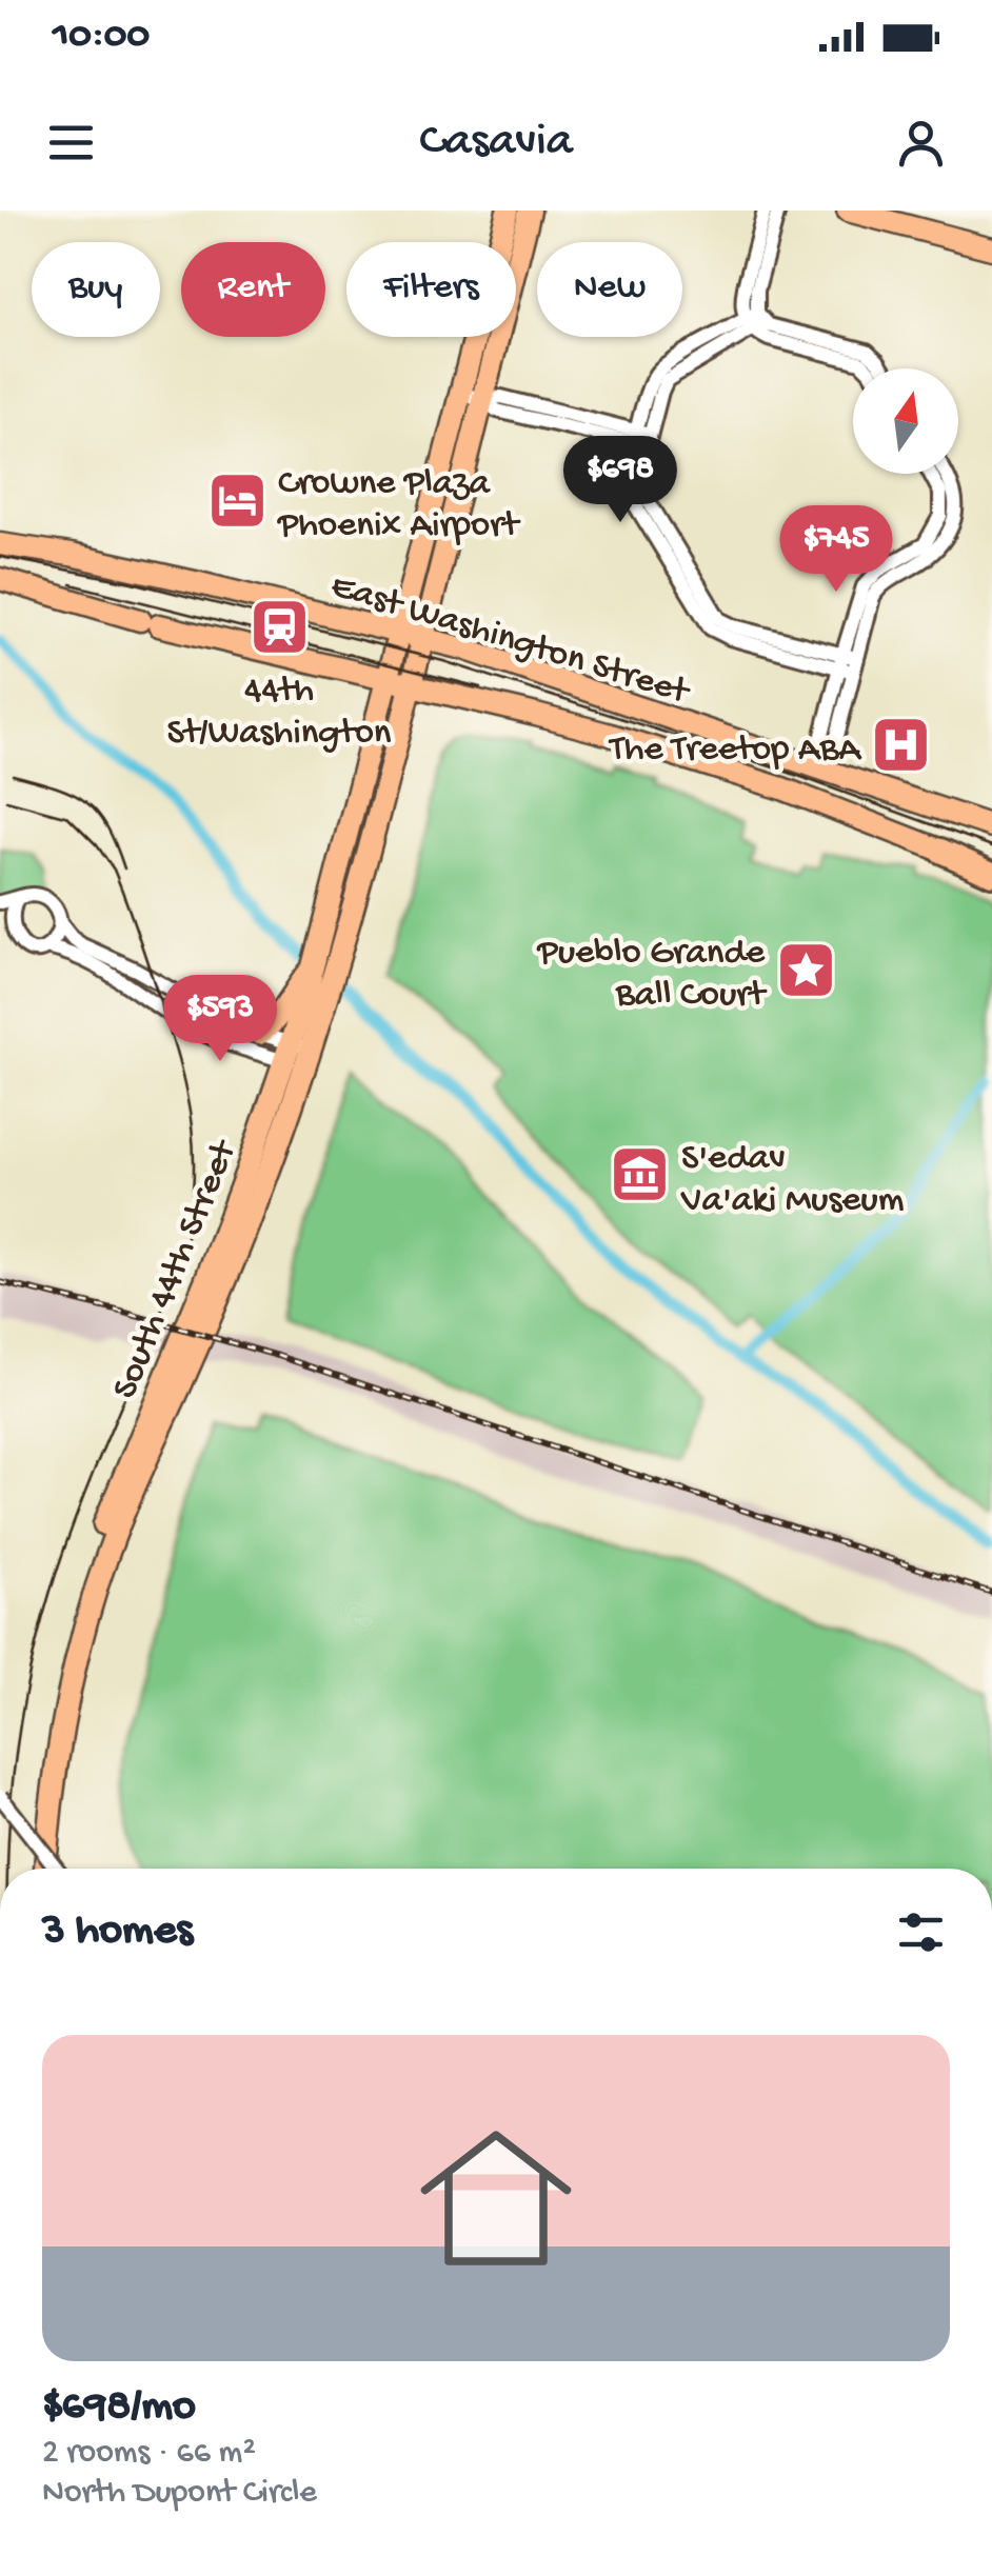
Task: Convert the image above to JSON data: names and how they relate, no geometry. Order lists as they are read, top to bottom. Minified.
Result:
{"streets":{"main road":["East Washington Street","South 44th Street"]},"crossings":[["East Washington Street","South 44th Street"]],"places":{"hotel":["Crowne Plaza Phoenix Airport"],"station":["44th St/Washington"],"hospital":["The Treetop ABA"],"place":["Pueblo Grande Ball Court"],"museum":["S'edav Va'aki Museum"]},"north":"top","page":{"status":"10:00","header":"Casavia","chip":["Buy","Rent","Filters","New"],"price":["$698","$745","$593"],"heading":"3 homes","list":[{"name":"$698/mo","note":"2 rooms · 66 m² · North Dupont Circle"}]}}
